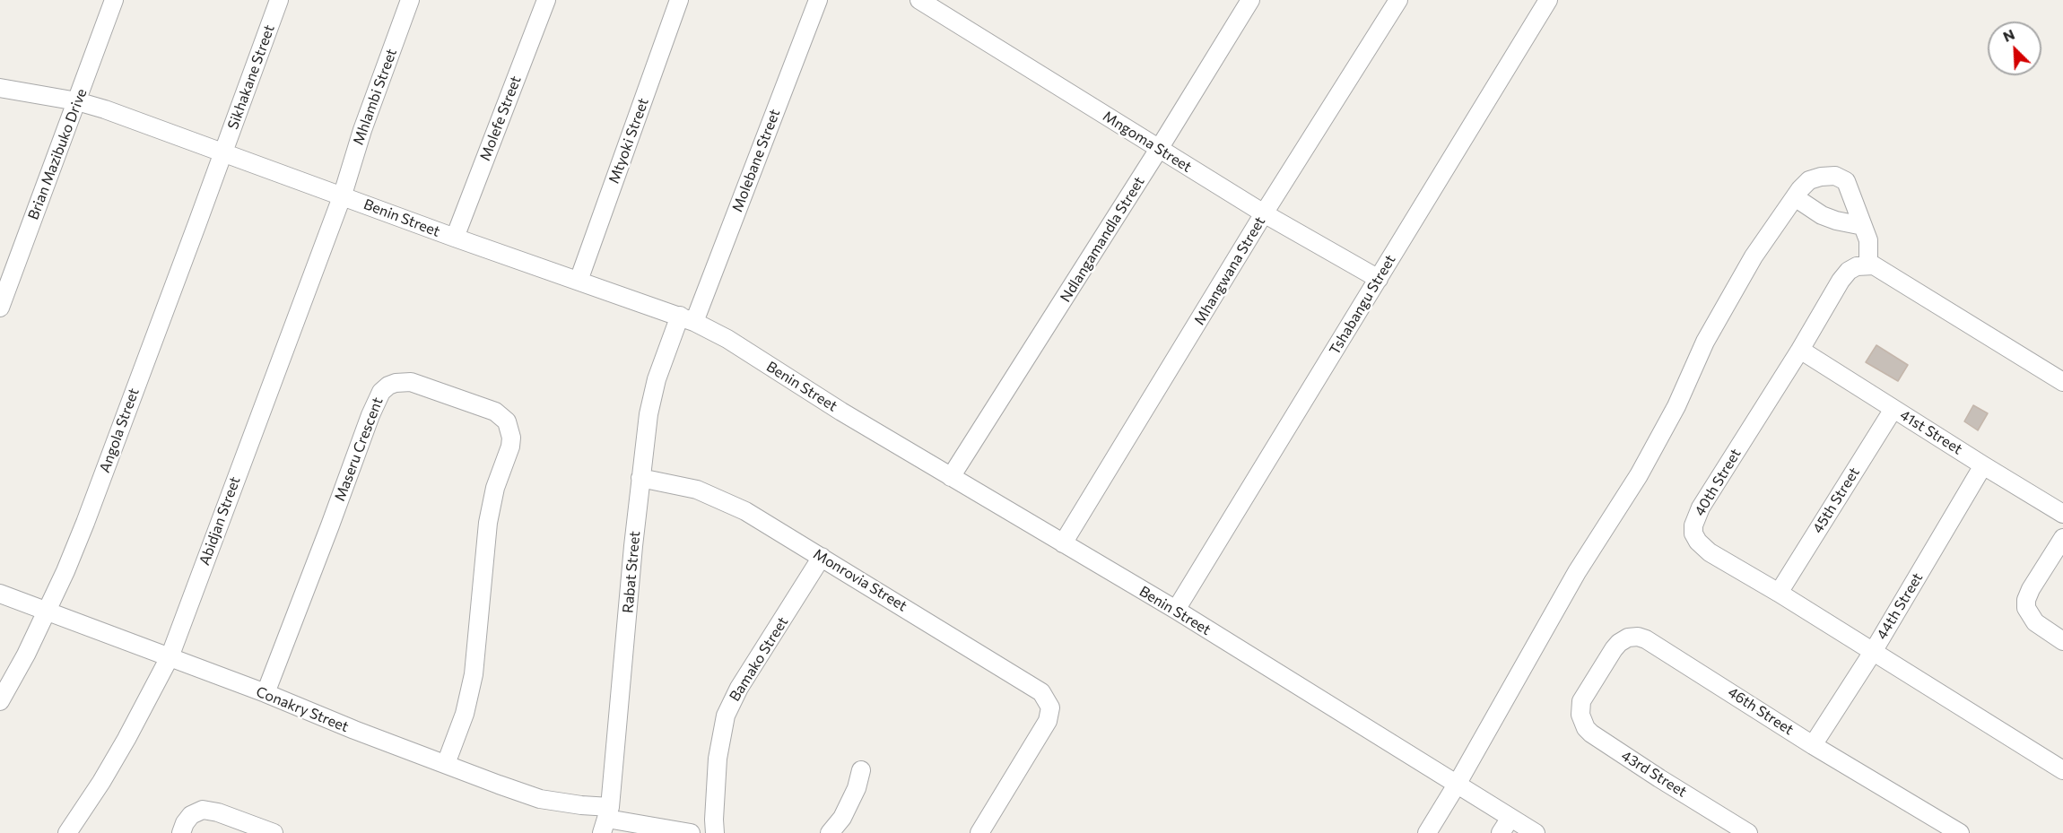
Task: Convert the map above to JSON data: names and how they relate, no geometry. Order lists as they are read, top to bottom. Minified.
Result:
{"streets":{"street":["Sikhakane Street","Mhlambi Street","Molefe Street","Mtyoki Street","Mngoma Street","Brian Mazibuko Drive","Molebane Street","Benin Street","Ndlangamandla Street","Mhangwana Street","Tshabangu Street","Angola Street","41st Street","Maseru Crescent","40th Street","45th Street","Abidjan Street","Rabat Street","Monrovia Street","44th Street","Bamako Street","Conakry Street","46th Street","43rd Street"]},"crossings":[["Sikhakane Street","Benin Street"],["Sikhakane Street","Angola Street"],["Mhlambi Street","Benin Street"],["Mhlambi Street","Abidjan Street"],["Molefe Street","Benin Street"],["Mtyoki Street","Benin Street"],["Mngoma Street","Ndlangamandla Street"],["Mngoma Street","Mhangwana Street"],["Mngoma Street","Tshabangu Street"],["Brian Mazibuko Drive","Benin Street"],["Molebane Street","Benin Street"],["Molebane Street","Rabat Street"],["Benin Street","Ndlangamandla Street"],["Benin Street","Mhangwana Street"],["Benin Street","Tshabangu Street"],["Benin Street","Angola Street"],["Benin Street","Abidjan Street"],["Benin Street","Rabat Street"],["Angola Street","Conakry Street"],["41st Street","40th Street"],["41st Street","45th Street"],["41st Street","44th Street"],["Maseru Crescent","Conakry Street"],["40th Street","45th Street"],["40th Street","44th Street"],["Abidjan Street","Conakry Street"],["Rabat Street","Monrovia Street"],["Rabat Street","Conakry Street"],["Monrovia Street","Bamako Street"],["44th Street","46th Street"],["46th Street","43rd Street"]],"north":"top left"}
